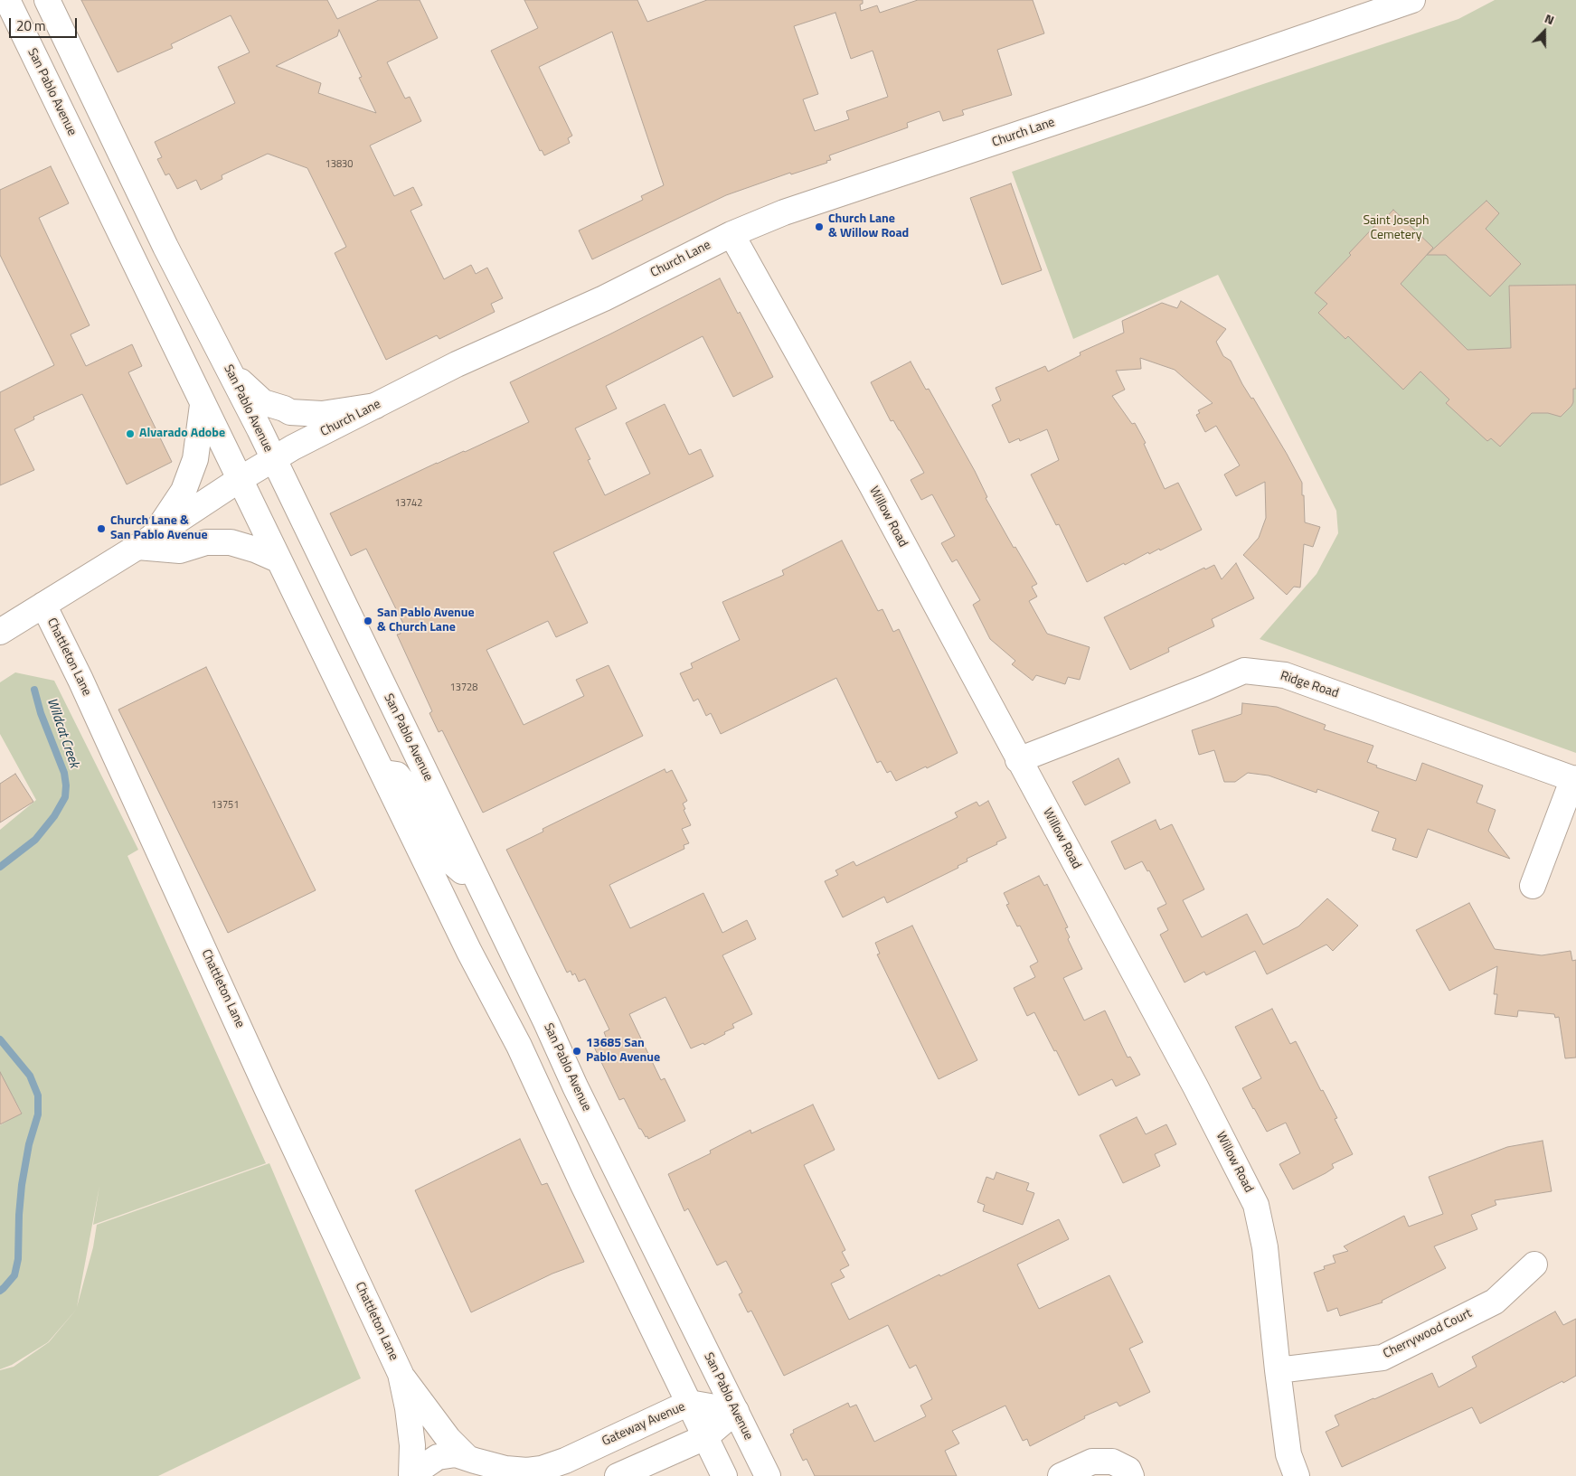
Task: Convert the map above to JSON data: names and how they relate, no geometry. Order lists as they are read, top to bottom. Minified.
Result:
{"streets":{"street":["San Pablo Avenue","Church Lane","Willow Road","Chattleton Lane","Ridge Road","Cherrywood Court","Gateway Avenue"]},"crossings":[["San Pablo Avenue","Church Lane"],["San Pablo Avenue","Gateway Avenue"],["Church Lane","Willow Road"],["Church Lane","Chattleton Lane"],["Willow Road","Ridge Road"],["Willow Road","Cherrywood Court"],["Chattleton Lane","Gateway Avenue"]],"water":["Wildcat Creek"],"parks":["Saint Joseph Cemetery"],"places":["Church Lane & Willow Road","Alvarado Adobe","Church Lane & San Pablo Avenue","San Pablo Avenue & Church Lane","13685 San Pablo Avenue"],"house_numbers":["13830","13742","13728","13751"],"scale_bar":"20 m","north":"top"}
